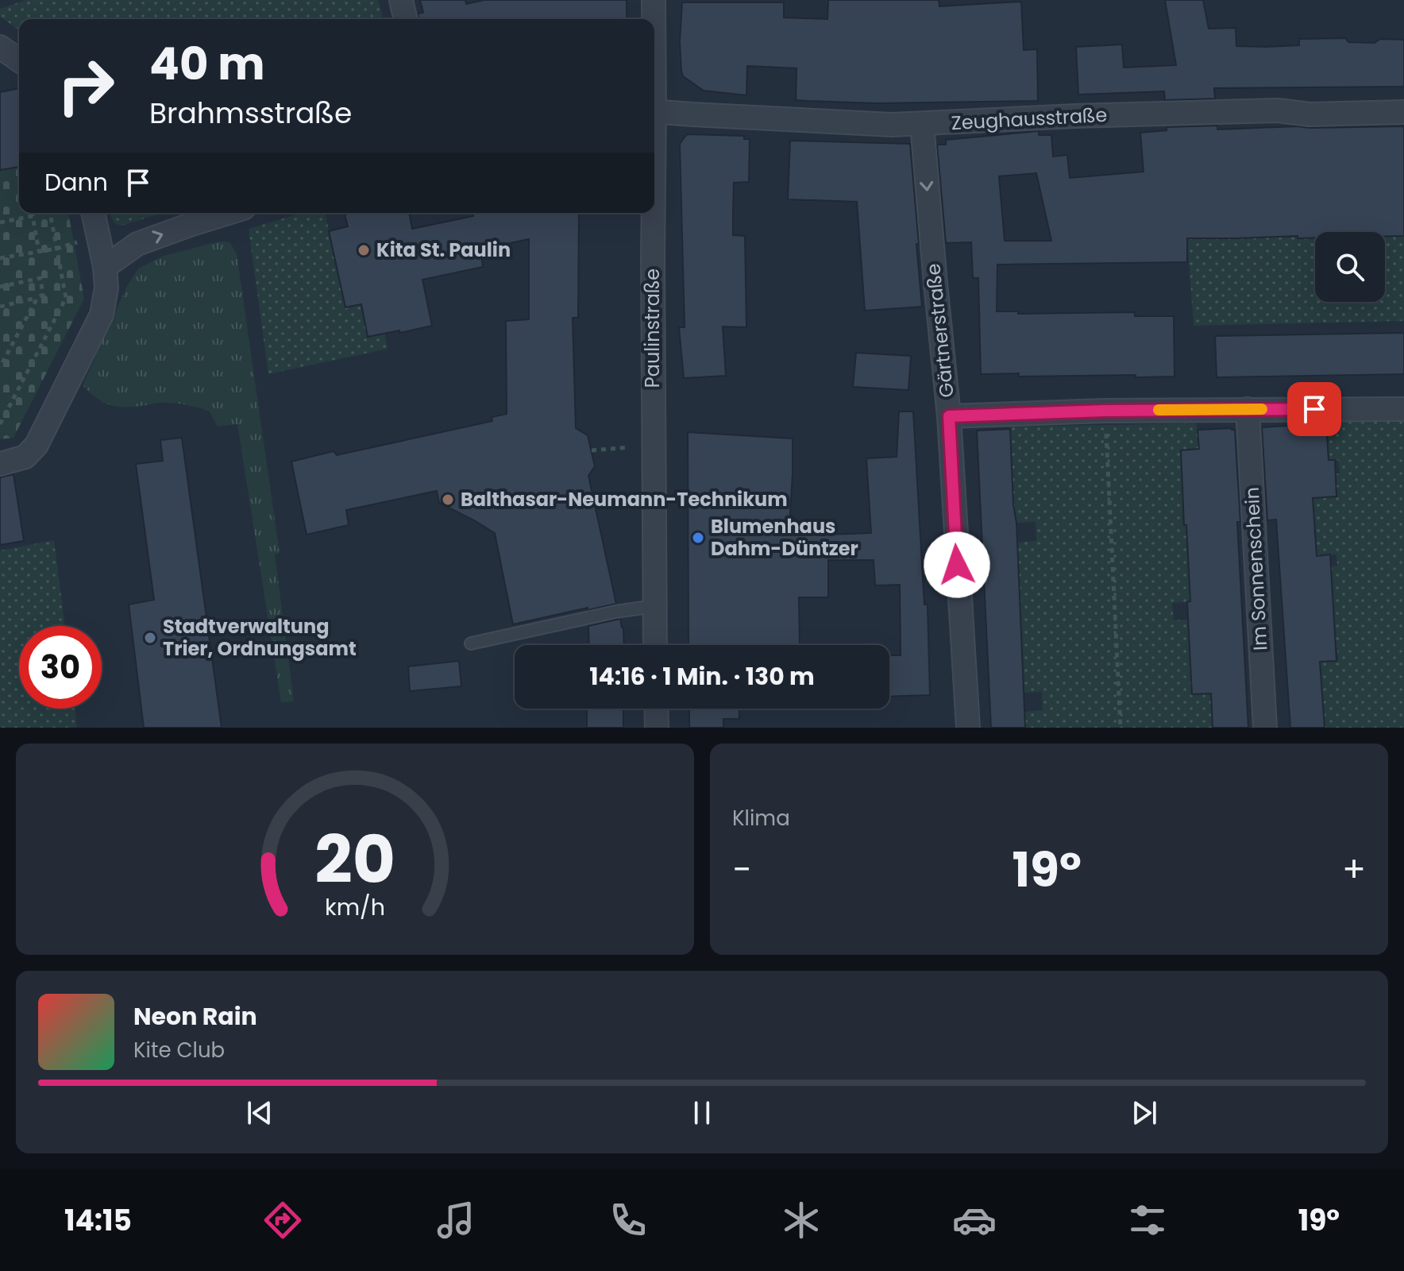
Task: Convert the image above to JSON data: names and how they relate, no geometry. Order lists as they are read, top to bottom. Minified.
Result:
{"streets":{"street":["Zeughausstraße","Paulinstraße","Gärtnerstraße","Im Sonnenschein"]},"crossings":[["Zeughausstraße","Gärtnerstraße"]],"one_way":["Gärtnerstraße"],"places":["Kita St. Paulin","Balthasar-Neumann-Technikum","Blumenhaus Dahm-Düntzer","Stadtverwaltung Trier, Ordnungsamt"],"page":{"turn":["40 m","Brahmsstraße"],"then":"Dann","limit":"30","trip":"14:16 · 1 Min. · 130 m","tile":"Klima","heat":["−","19°","+"],"song":["Neon Rain","Kite Club"],"tabs":["14:15","19°"],"gauge":["20","km/h"]}}
